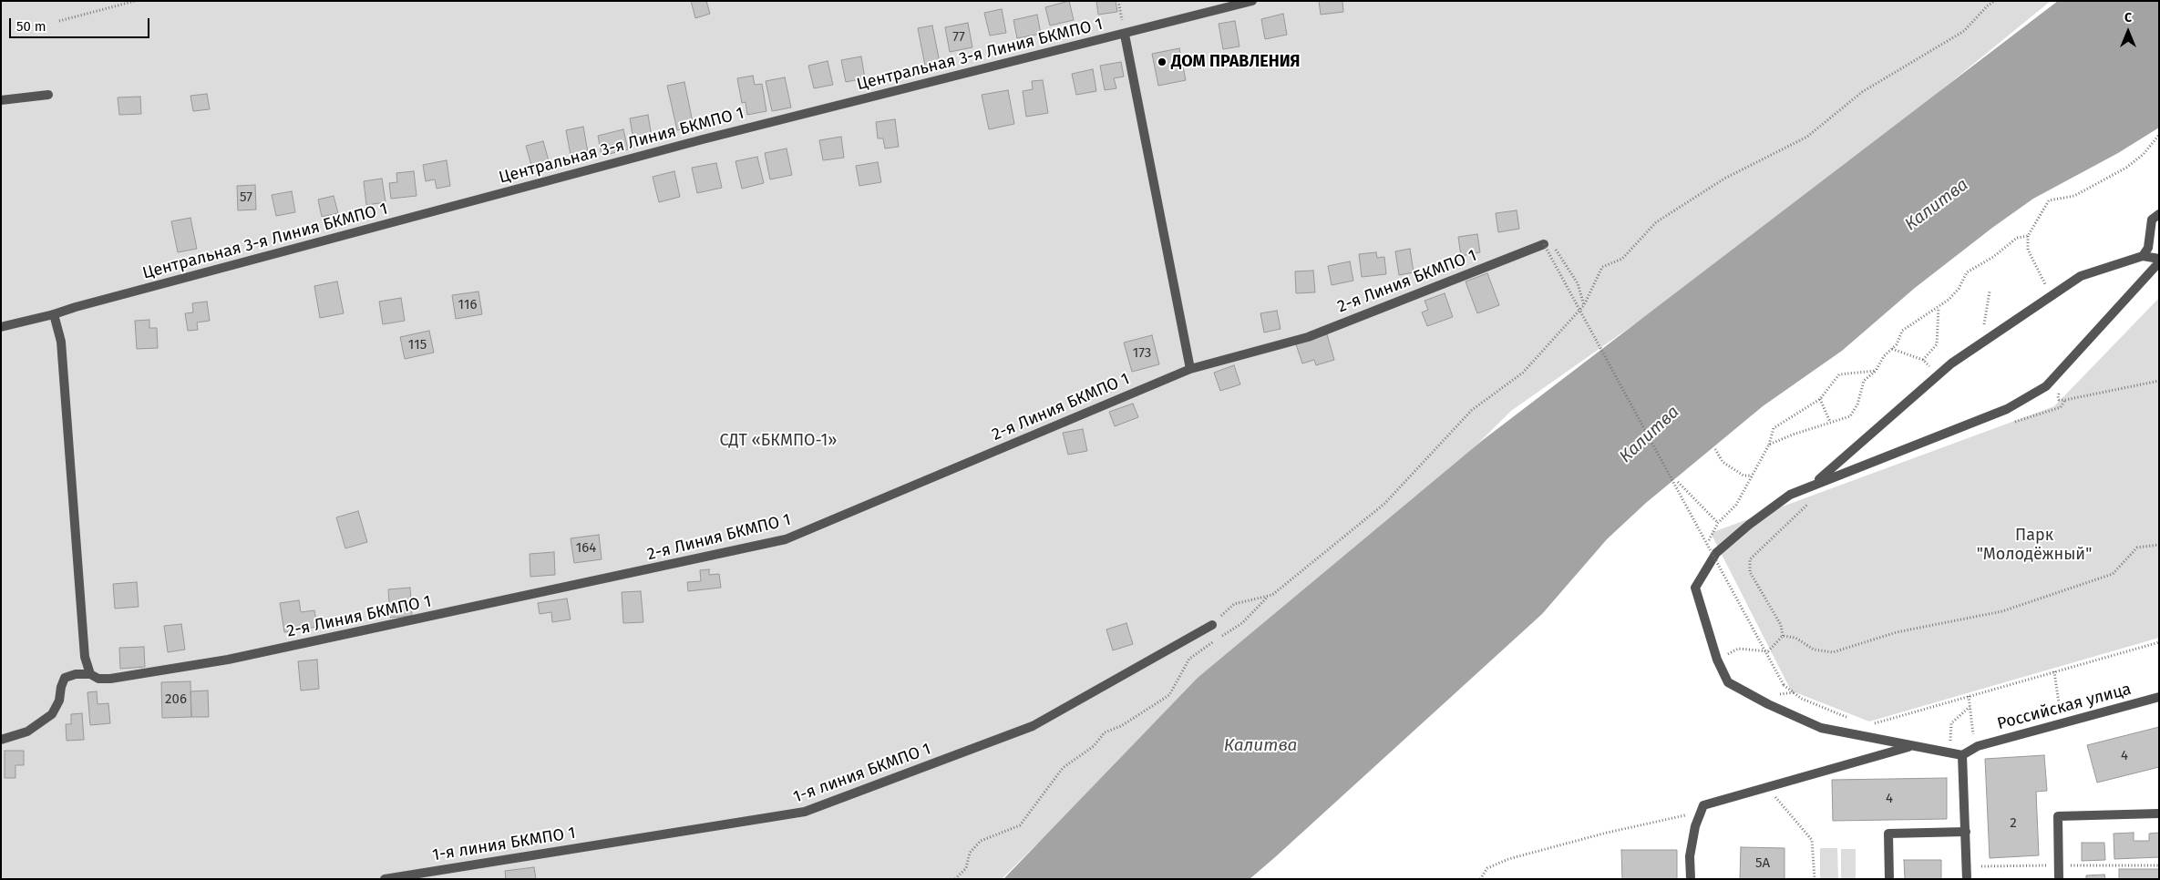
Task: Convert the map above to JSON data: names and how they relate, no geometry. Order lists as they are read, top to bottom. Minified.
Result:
{"streets":{"street":["Центральная 3-я Линия БКМПО 1","2-я Линия БКМПО 1","Российская улица","1-я линия БКМПО 1"]},"water":["Калитва"],"parks":["СДТ «БКМПО-1»","Парк \"Молодёжный\""],"places":["ДОМ ПРАВЛЕНИЯ"],"house_numbers":["77","57","116","115","173","164","206","4","4","2","5А"],"scale_bar":"50 m","north":"top"}
